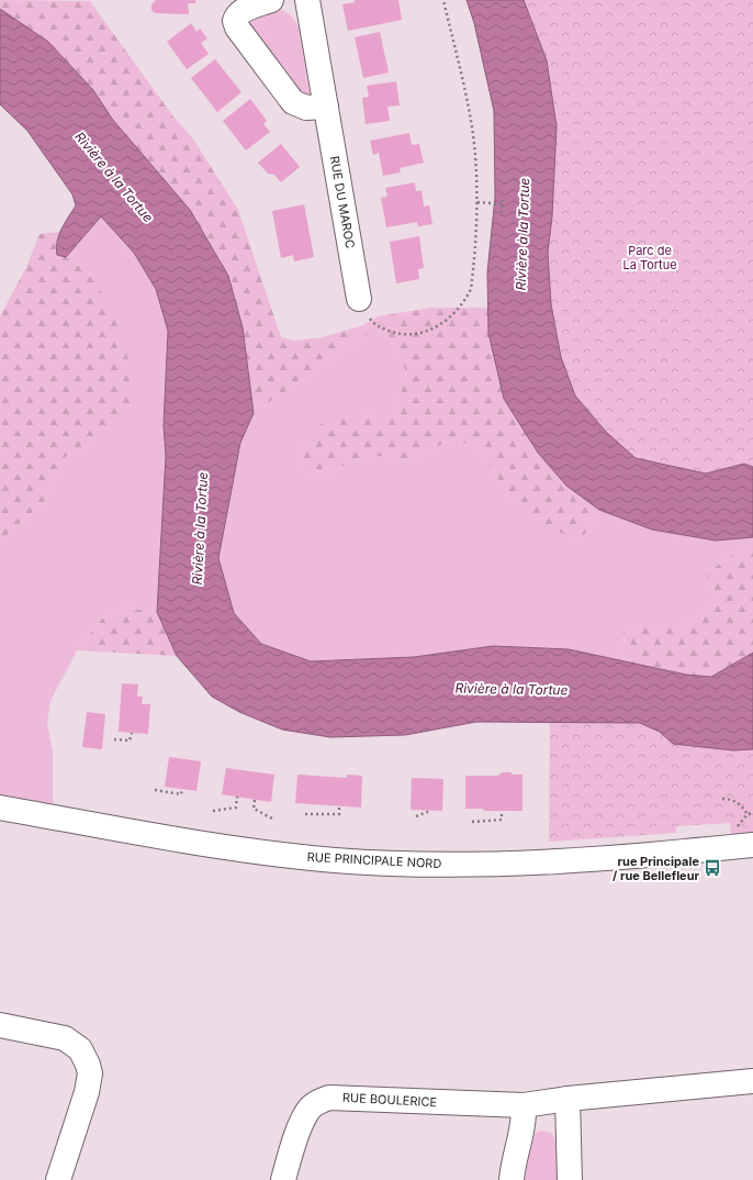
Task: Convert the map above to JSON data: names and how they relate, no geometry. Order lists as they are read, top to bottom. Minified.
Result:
{"streets":{"street":["RUE DU MAROC","RUE PRINCIPALE NORD","RUE BOULERICE"]},"water":["Rivière à la Tortue"],"parks":["Parc de La Tortue"],"places":{"bus stop":["rue Principale / rue Bellefleur"]}}
